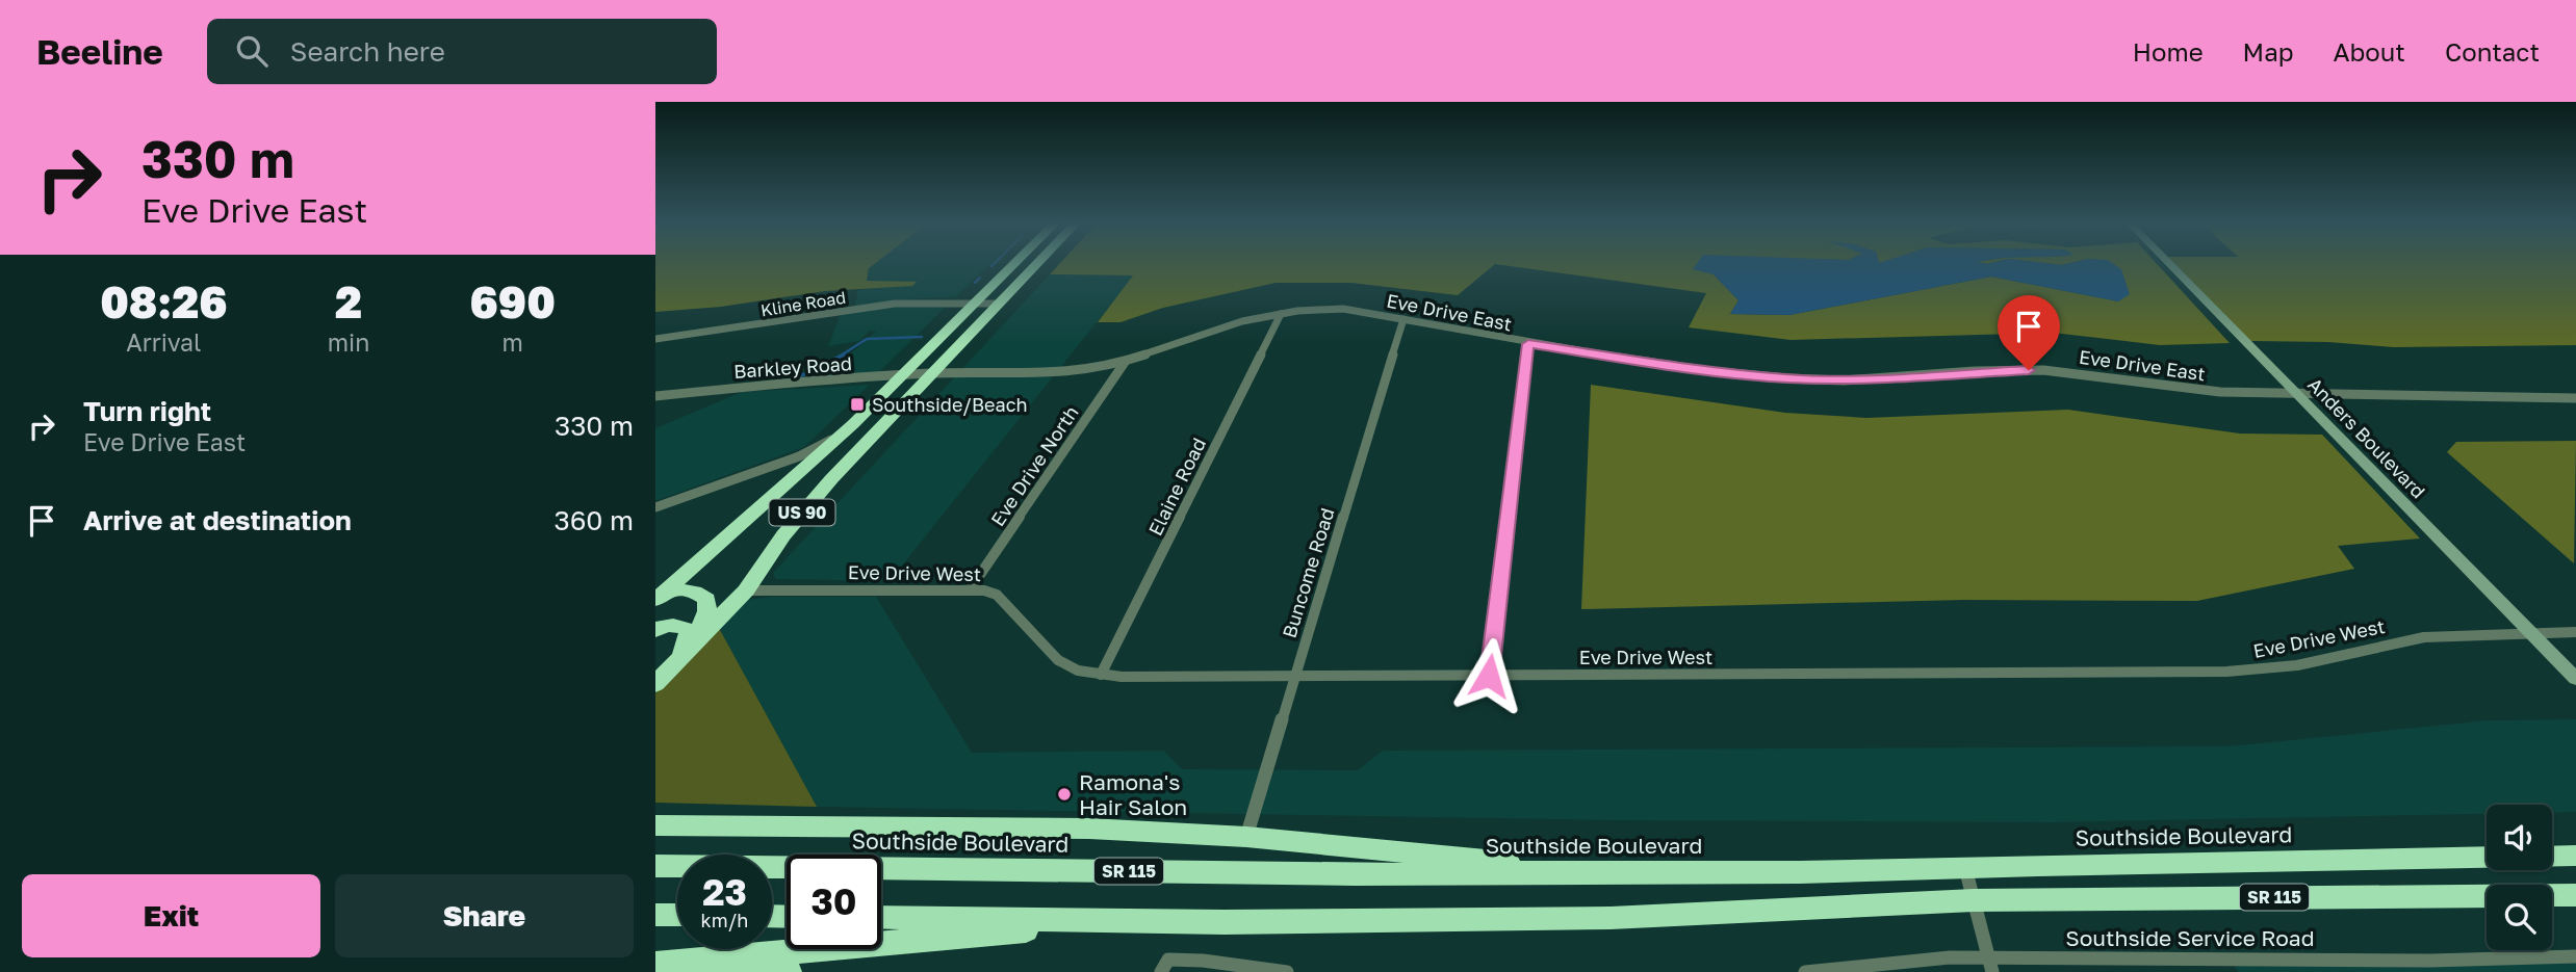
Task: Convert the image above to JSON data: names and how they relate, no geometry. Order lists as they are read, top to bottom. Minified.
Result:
{"streets":{"highway":["US 90","Southside Boulevard","SR 115"],"street":["Kline Road","Eve Drive East","Barkley Road","Anders Boulevard","Eve Drive North","Elaine Road","Eve Drive West","Buncome Road","Southside Service Road"]},"crossings":[["Kline Road","US 90"],["Eve Drive East","Barkley Road"],["Eve Drive East","Anders Boulevard"],["Eve Drive East","Eve Drive North"],["Eve Drive East","Elaine Road"],["Eve Drive East","US 90"],["Eve Drive East","Buncome Road"],["Barkley Road","US 90"],["Anders Boulevard","Eve Drive West"],["Eve Drive North","Eve Drive West"],["Elaine Road","Eve Drive West"],["US 90","Eve Drive West"],["Eve Drive West","Buncome Road"]],"places":{"transit":["Southside/Beach"],"other":["Ramona's Hair Salon"]},"page":{"header":"Beeline","search":"Search here","nav":["Home","Map","About","Contact"],"turn":["330 m","Eve Drive East"],"eta":["08:26","Arrival","2","min","690","m"],"list":[{"name":"Turn right","note":"Eve Drive East","value":"330 m"},{"name":"Arrive at destination","value":"360 m"}],"speed":"23 km/h","limit":"30","buttons":["Exit","Share"]}}
